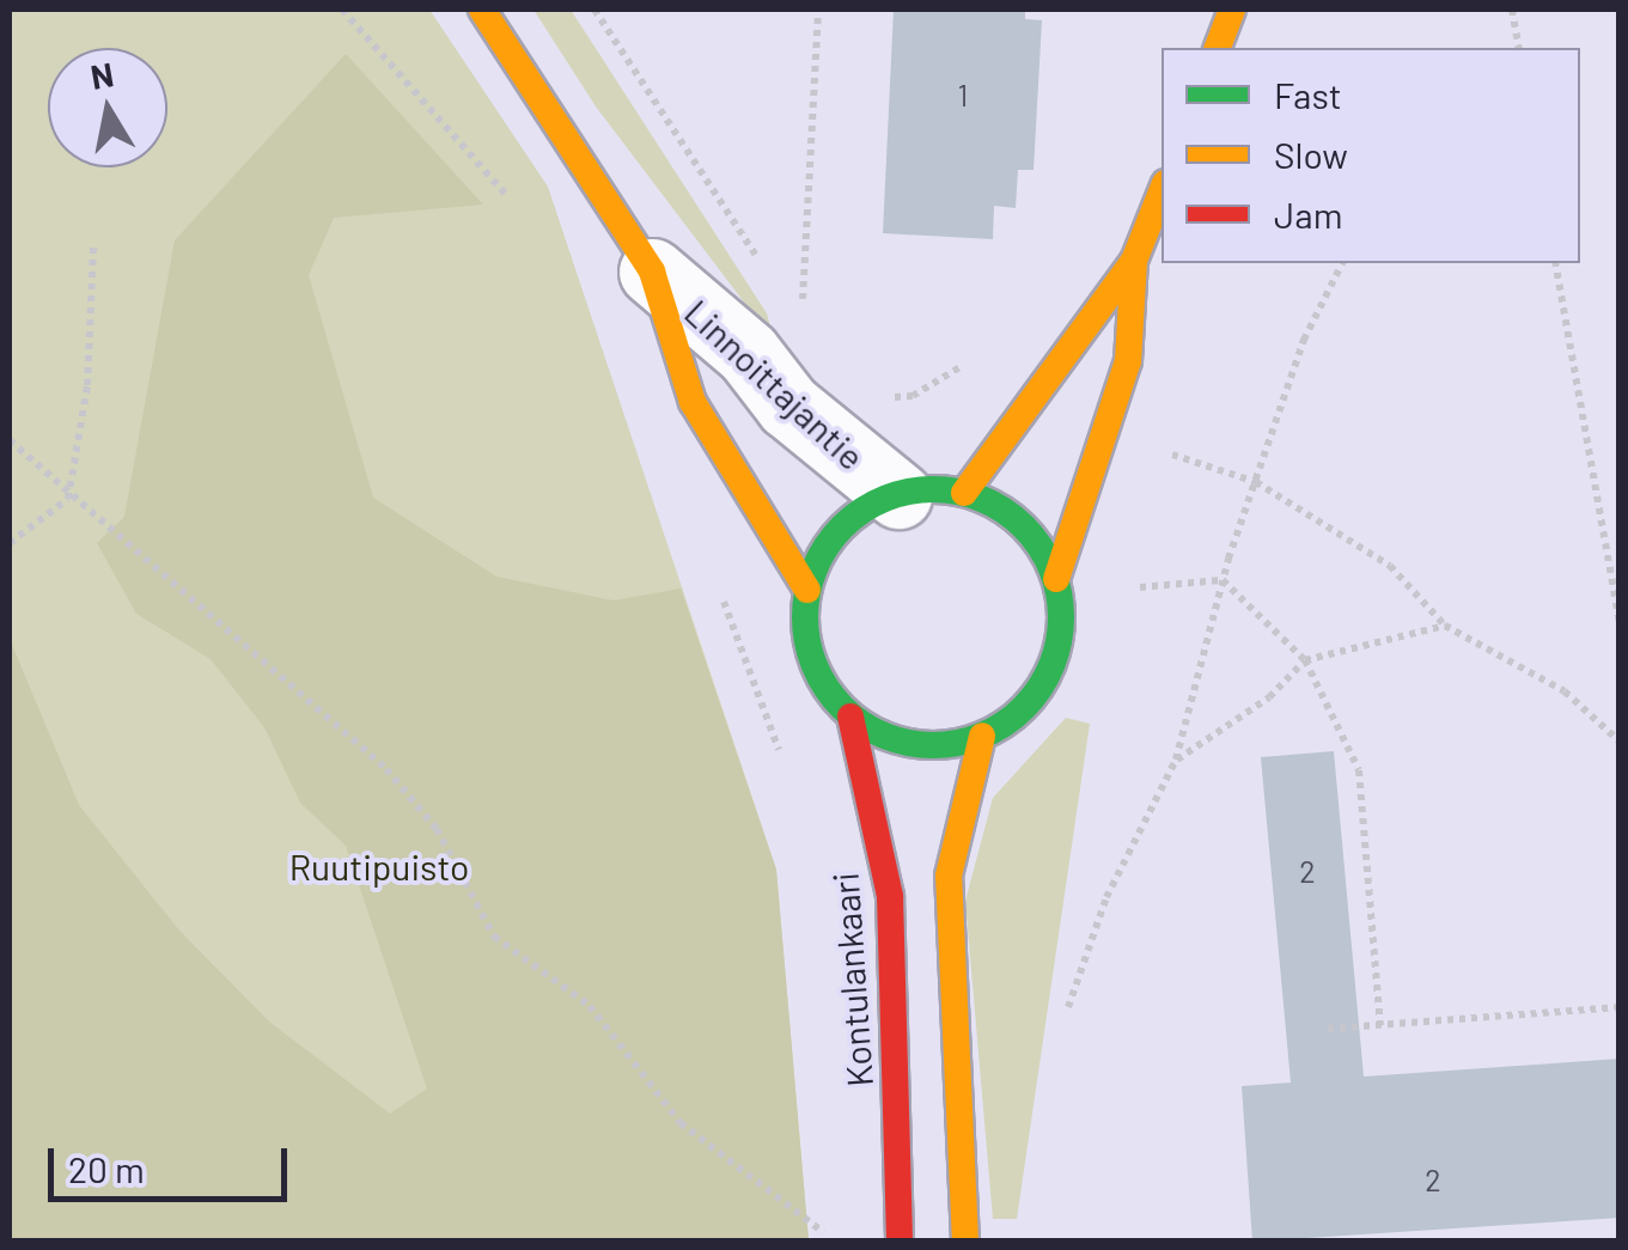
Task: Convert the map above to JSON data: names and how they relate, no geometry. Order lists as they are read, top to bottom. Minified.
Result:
{"streets":{"main road":["Linnoittajantie","Kontulankaari"]},"crossings":[["Linnoittajantie","Kontulankaari"]],"parks":["Ruutipuisto"],"house_numbers":["1","2","2"],"legend":["Fast","Slow","Jam"],"scale_bar":"20 m","north":"top"}
